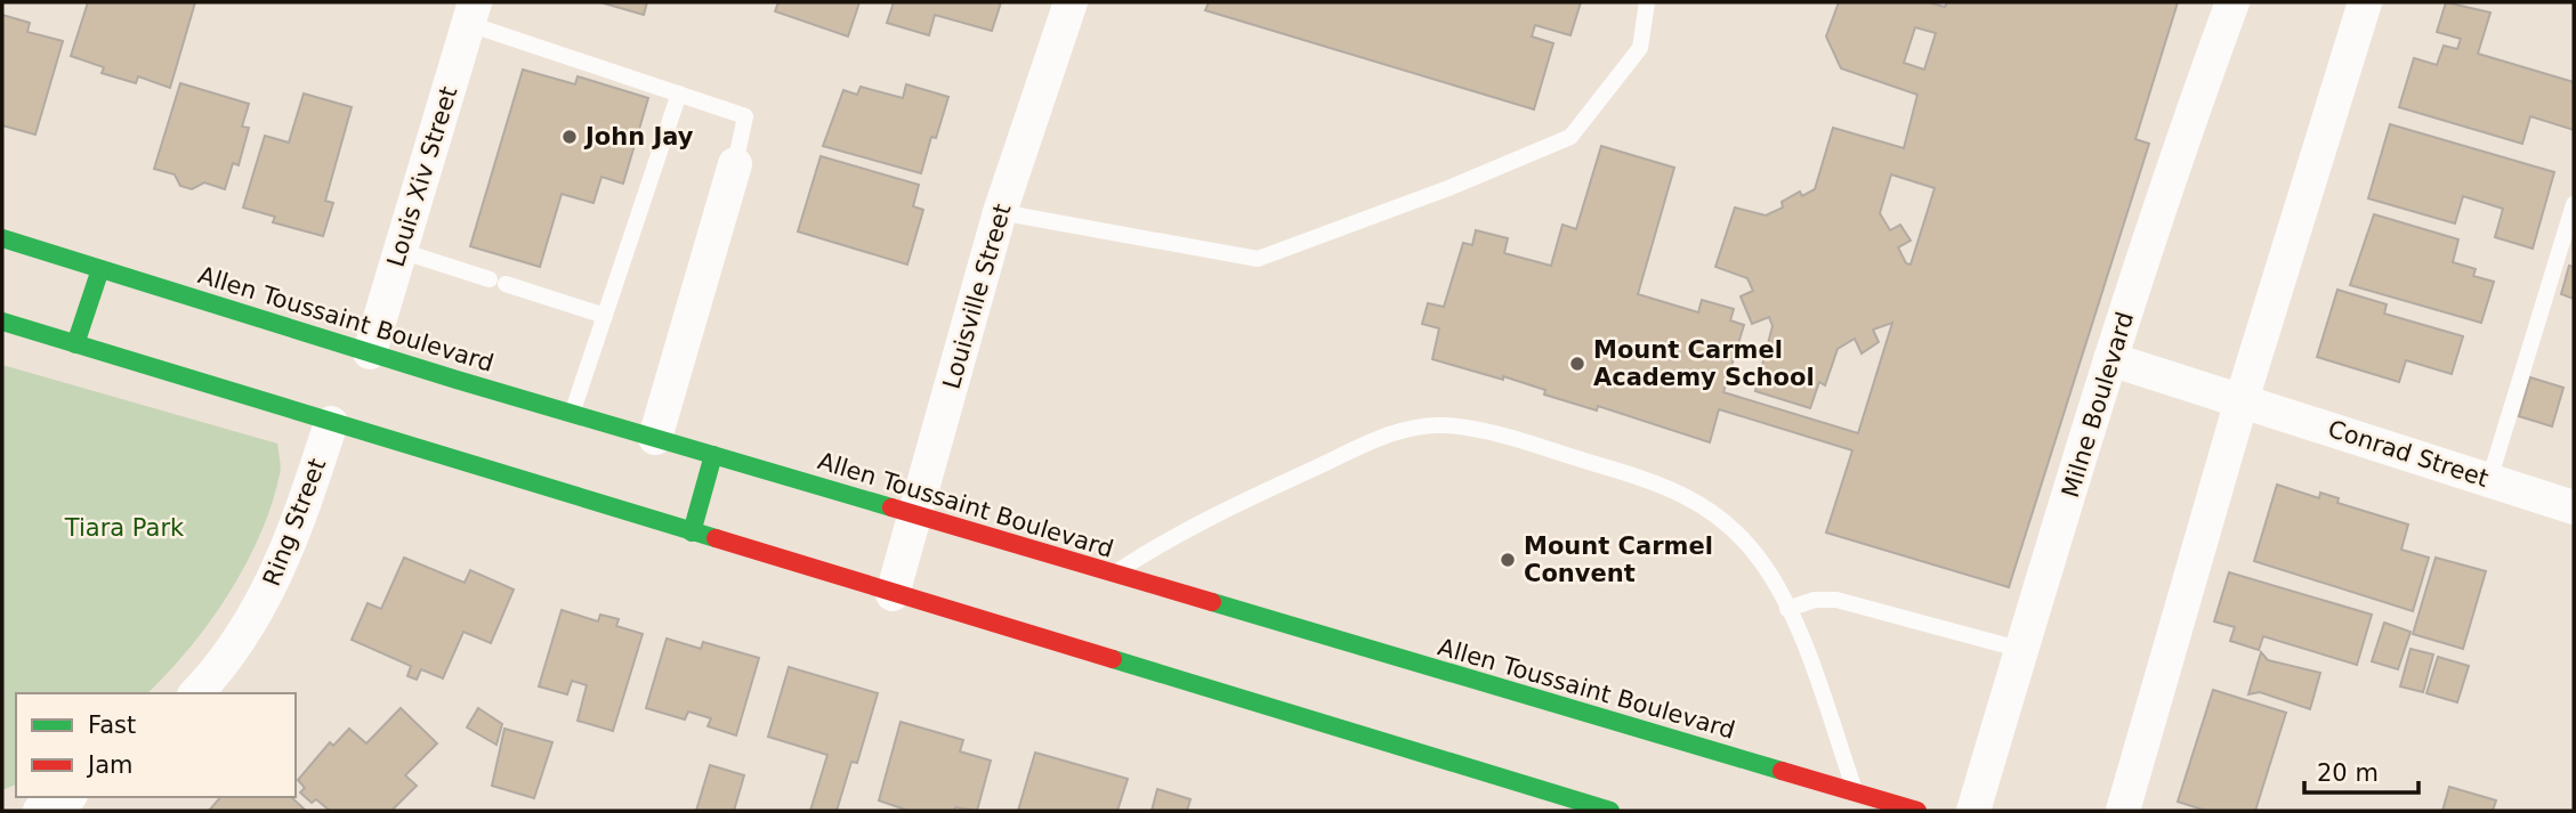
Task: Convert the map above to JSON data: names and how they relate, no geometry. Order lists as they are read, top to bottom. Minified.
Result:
{"streets":{"main road":["Allen Toussaint Boulevard"],"street":["Louis Xiv Street","Louisville Street","Milne Boulevard","Conrad Street","Ring Street"]},"crossings":[["Louis Xiv Street","Allen Toussaint Boulevard"],["Louisville Street","Allen Toussaint Boulevard"],["Milne Boulevard","Conrad Street"]],"parks":["Tiara Park"],"places":["John Jay","Mount Carmel Academy School","Mount Carmel Convent"],"legend":["Fast","Jam"],"scale_bar":"20 m"}
